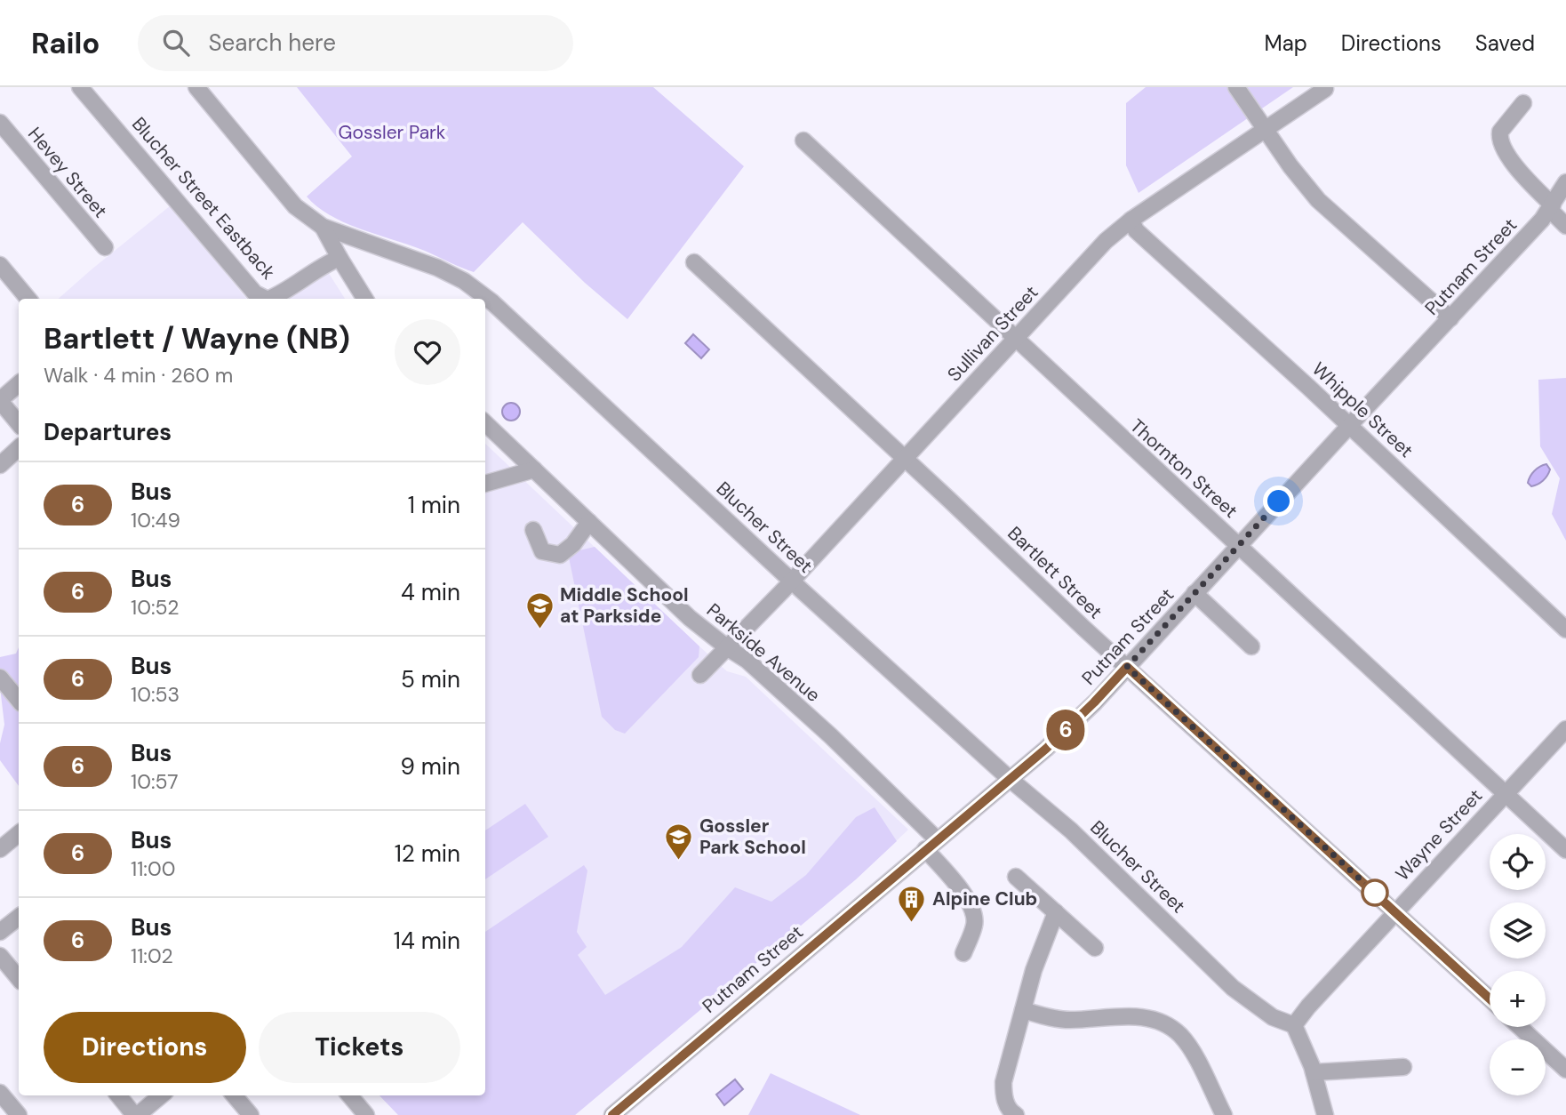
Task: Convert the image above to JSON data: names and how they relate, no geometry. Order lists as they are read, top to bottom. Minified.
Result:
{"streets":{"street":["Hevey Street","Blucher Street Eastback","Putnam Street","Sullivan Street","Whipple Street","Thornton Street","Blucher Street","Bartlett Street","Parkside Avenue","Wayne Street"]},"crossings":[["Putnam Street","Whipple Street"],["Putnam Street","Thornton Street"],["Putnam Street","Blucher Street"],["Putnam Street","Bartlett Street"],["Putnam Street","Parkside Avenue"],["Sullivan Street","Whipple Street"],["Sullivan Street","Thornton Street"],["Sullivan Street","Blucher Street"],["Sullivan Street","Bartlett Street"],["Sullivan Street","Parkside Avenue"],["Thornton Street","Wayne Street"],["Blucher Street","Wayne Street"],["Bartlett Street","Wayne Street"]],"parks":["Gossler Park"],"places":{"school or university":["Middle School at Parkside","Gossler Park School"],"building":["Alpine Club"]},"lines":["bus line 6"],"page":{"header":"Railo","search":"Search here","nav":["Map","Directions","Saved"],"on_map":"6","heading":[["Bartlett / Wayne (NB)","Walk · 4 min · 260 m"],"Departures"],"list":[{"mark":"6","name":"Bus","note":"10:49","value":"1 min"},{"mark":"6","name":"Bus","note":"10:52","value":"4 min"},{"mark":"6","name":"Bus","note":"10:53","value":"5 min"},{"mark":"6","name":"Bus","note":"10:57","value":"9 min"},{"mark":"6","name":"Bus","note":"11:00","value":"12 min"},{"mark":"6","name":"Bus","note":"11:02","value":"14 min"}],"map_buttons":["+","−"],"buttons":["Directions","Tickets"]}}
